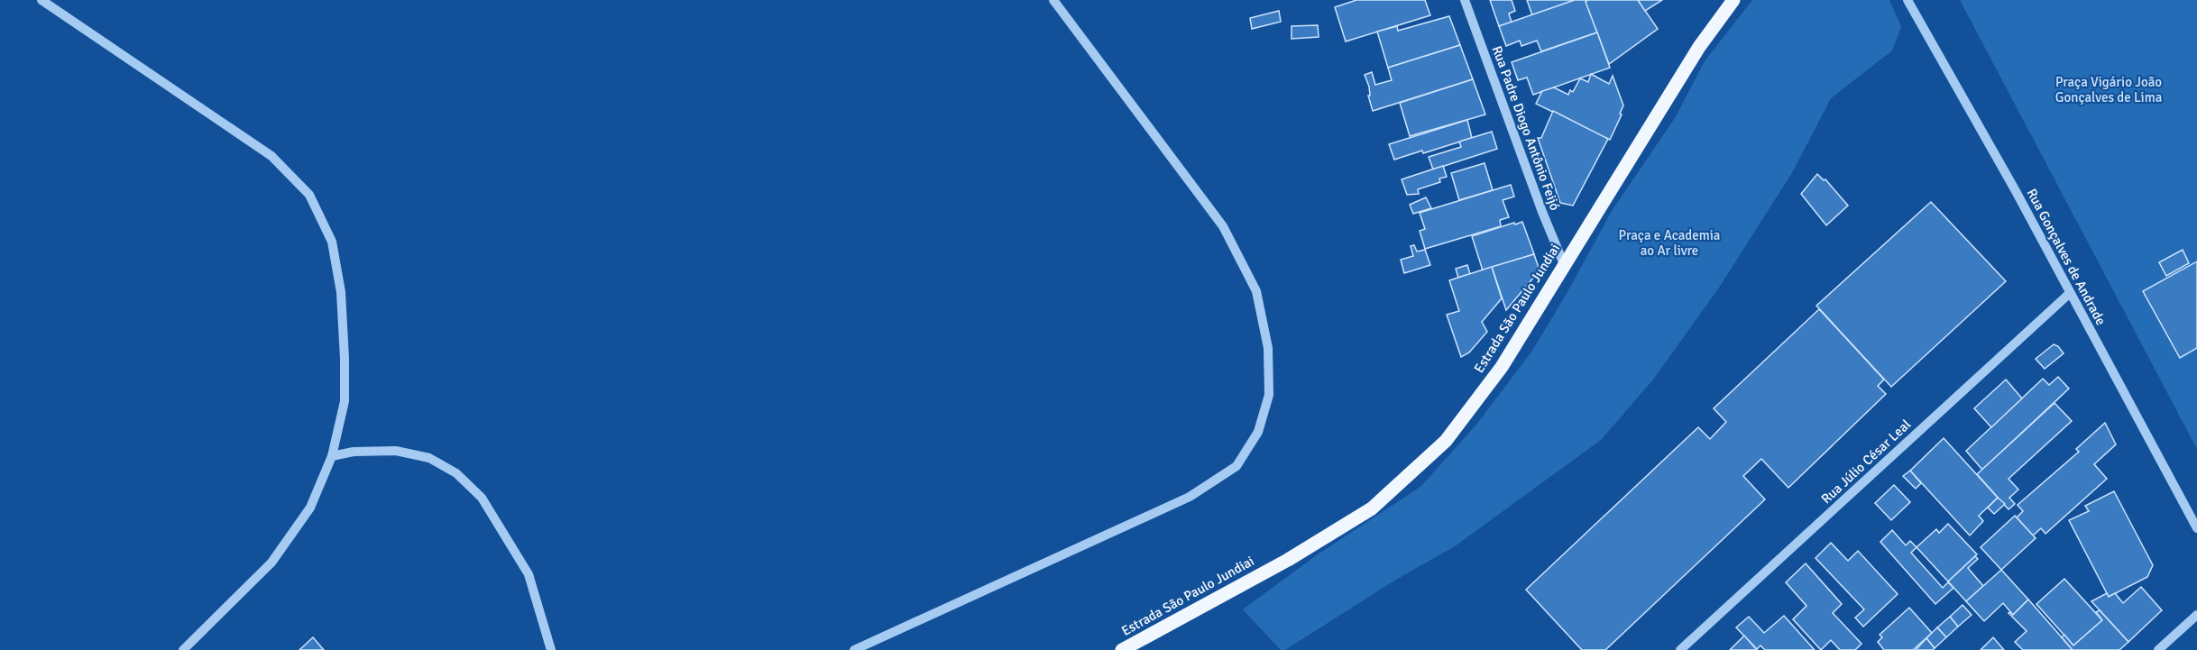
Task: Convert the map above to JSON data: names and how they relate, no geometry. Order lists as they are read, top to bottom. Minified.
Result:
{"streets":{"main road":["Estrada São Paulo Jundiai"],"street":["Rua Padre Diogo Antônio Feijó","Rua Gonçalves de Andrade","Rua Júlio César Leal"]},"crossings":[["Rua Padre Diogo Antônio Feijó","Estrada São Paulo Jundiai"],["Rua Gonçalves de Andrade","Rua Júlio César Leal"]],"parks":["Praça Vigário João Gonçalves de Lima","Praça e Academia ao Ar livre"]}
